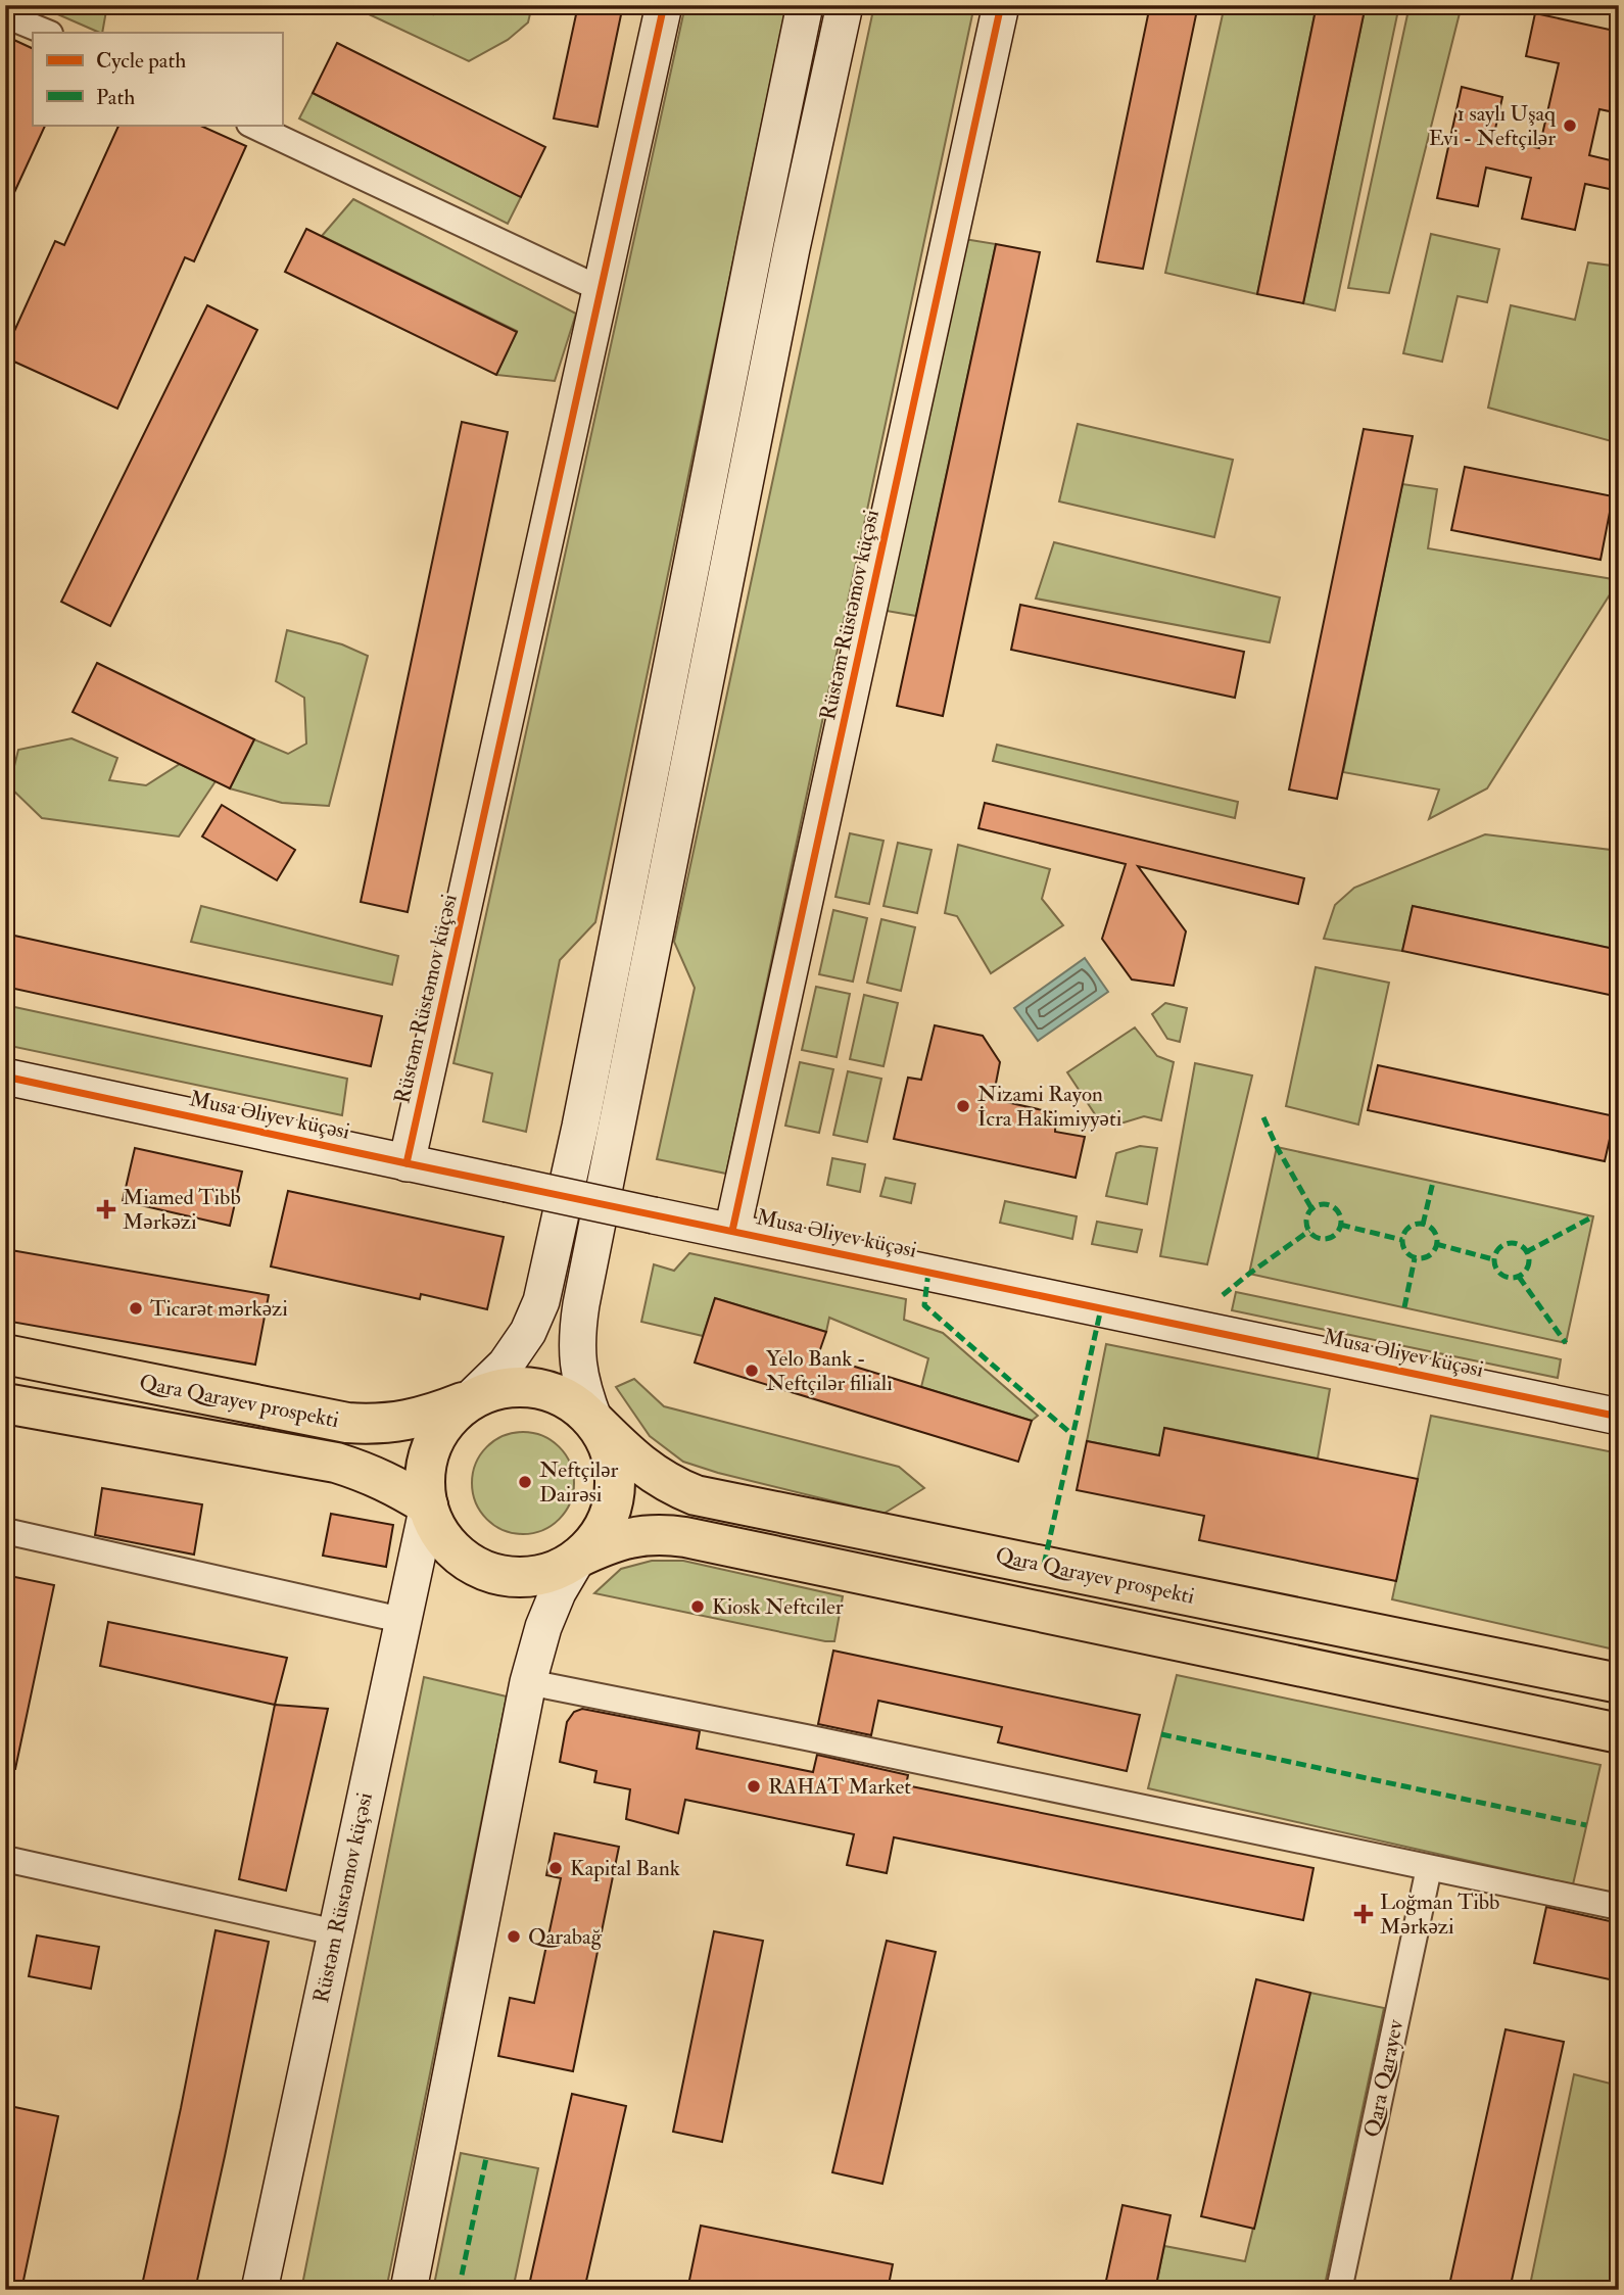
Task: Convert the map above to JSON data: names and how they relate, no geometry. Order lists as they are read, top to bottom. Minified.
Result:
{"streets":{"main road":["Rüstəm Rüstəmov küçəsi","Musa Əliyev küçəsi","Qara Qarayev prospekti"],"street":["Qara Qarayev"]},"crossings":[["Rüstəm Rüstəmov küçəsi","Musa Əliyev küçəsi"],["Rüstəm Rüstəmov küçəsi","Qara Qarayev prospekti"]],"places":{"other":["1 saylı Uşaq Evi - Neftçilər","Nizami Rayon İcra Hakimiyyəti","Ticarət mərkəzi","Yelo Bank - Neftçilər filialı","Neftçilər Dairəsi","Kiosk Neftciler","RAHAT Market","Kapital Bank","Qarabağ"],"health":["Miamed Tibb Mərkəzi","Loğman Tibb Mərkəzi"]},"legend":["Cycle path","Path"]}
